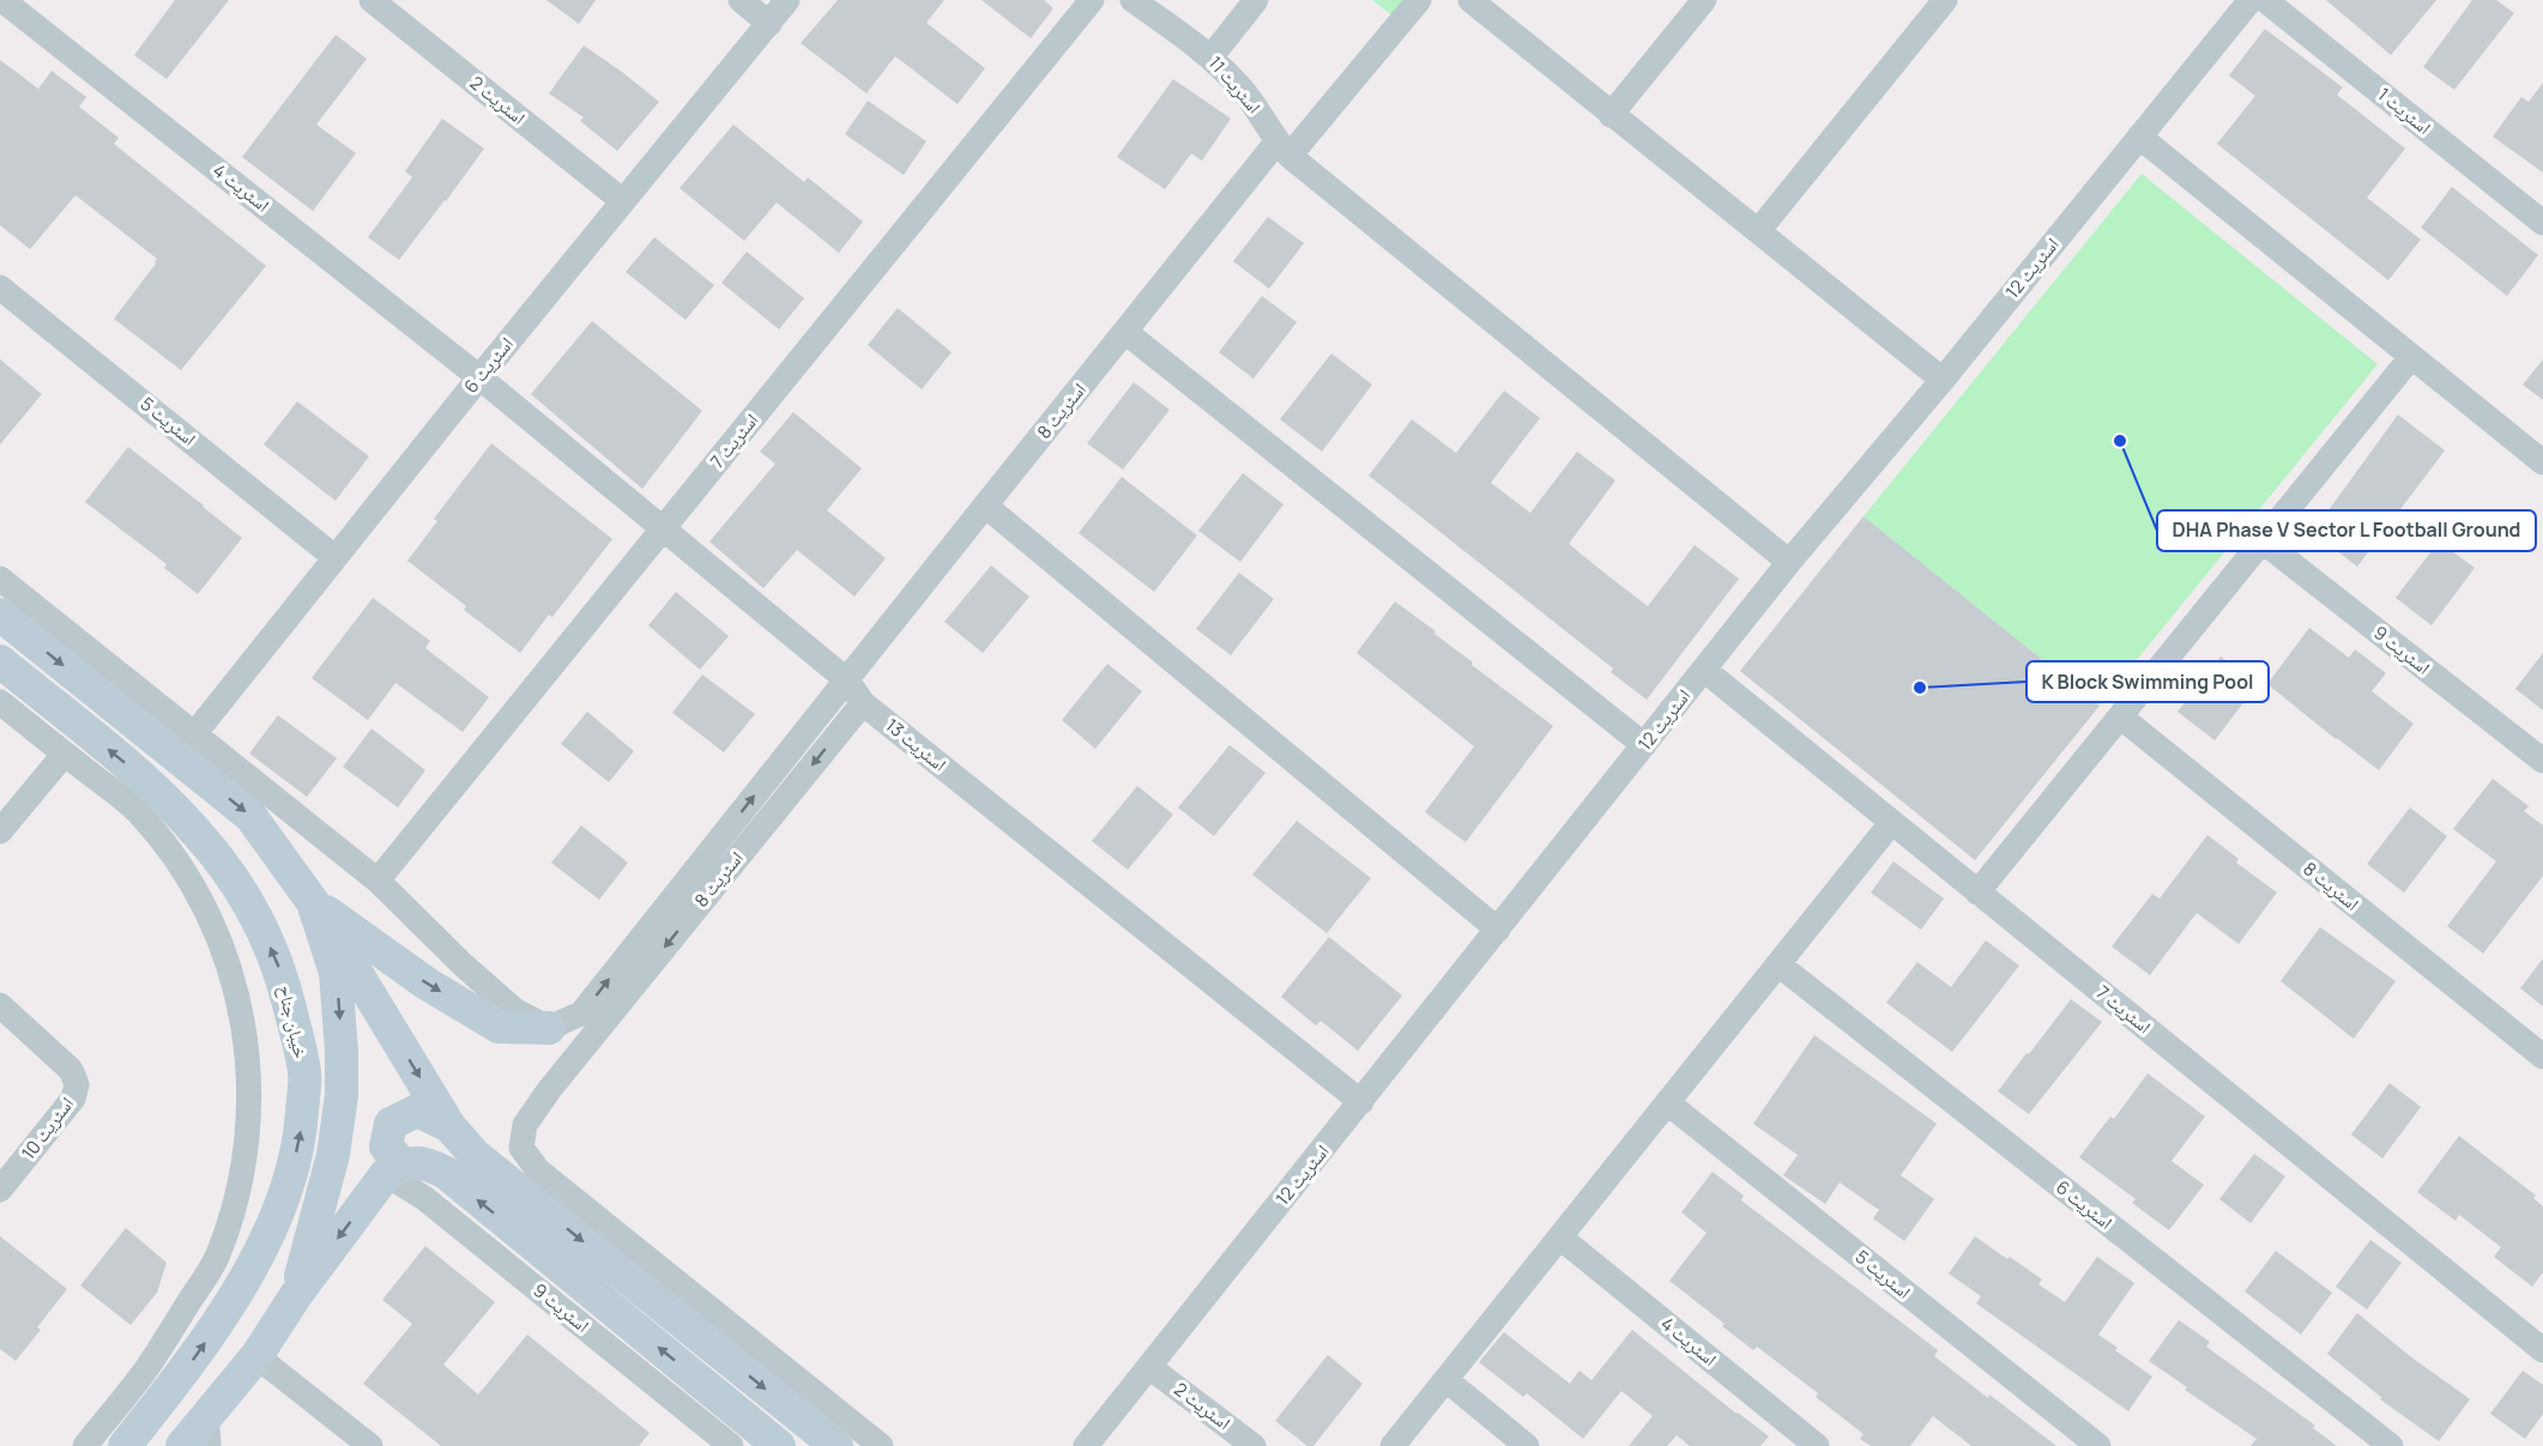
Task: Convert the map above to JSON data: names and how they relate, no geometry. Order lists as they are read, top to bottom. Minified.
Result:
{"streets":{"main road":["خیبان جناح"],"street":["اسٹریٹ 11","اسٹریٹ 2","اسٹریٹ 1","اسٹریٹ 4","اسٹریٹ 12","اسٹریٹ 6","اسٹریٹ 8","اسٹریٹ 5","اسٹریٹ 7","اسٹریٹ 9","اسٹریٹ 13","اسٹریٹ 10"]},"crossings":[["اسٹریٹ 11","اسٹریٹ 8"],["اسٹریٹ 2","اسٹریٹ 12"],["اسٹریٹ 2","اسٹریٹ 6"],["اسٹریٹ 4","اسٹریٹ 6"],["اسٹریٹ 4","اسٹریٹ 13"],["اسٹریٹ 12","اسٹریٹ 7"],["اسٹریٹ 12","اسٹریٹ 13"],["اسٹریٹ 6","اسٹریٹ 5"],["اسٹریٹ 6","اسٹریٹ 13"],["اسٹریٹ 8","اسٹریٹ 13"],["اسٹریٹ 7","اسٹریٹ 13"]],"places":["DHA Phase V Sector L Football Ground","K Block Swimming Pool"]}
